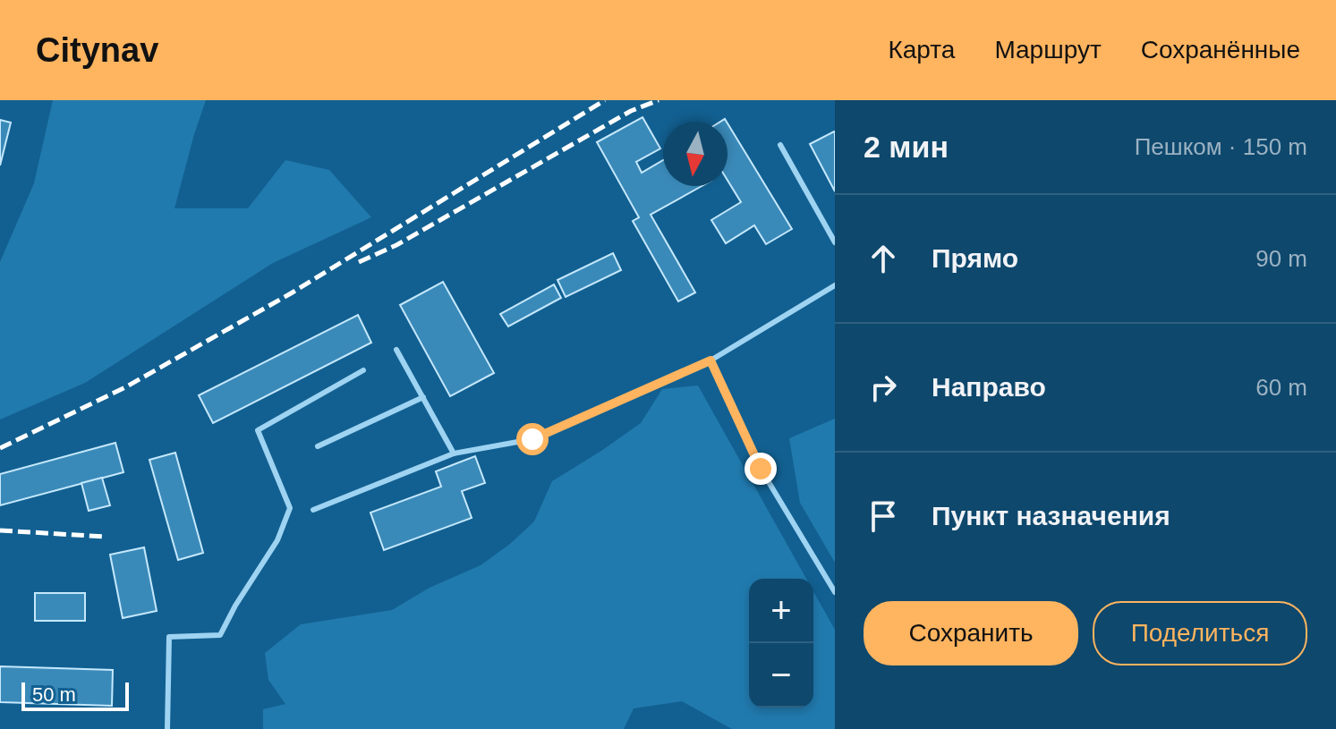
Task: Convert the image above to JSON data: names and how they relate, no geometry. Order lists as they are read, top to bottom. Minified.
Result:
{"scale_bar":"50 m","north":"bottom","page":{"header":"Citynav","nav":["Карта","Маршрут","Сохранённые"],"heading":["2 мин","Пешком · 150 m"],"list":[["Прямо","90 m"],["Направо","60 m"],"Пункт назначения"],"map_buttons":["+","−"],"buttons":["Сохранить","Поделиться"],"scale":"50 m"}}
